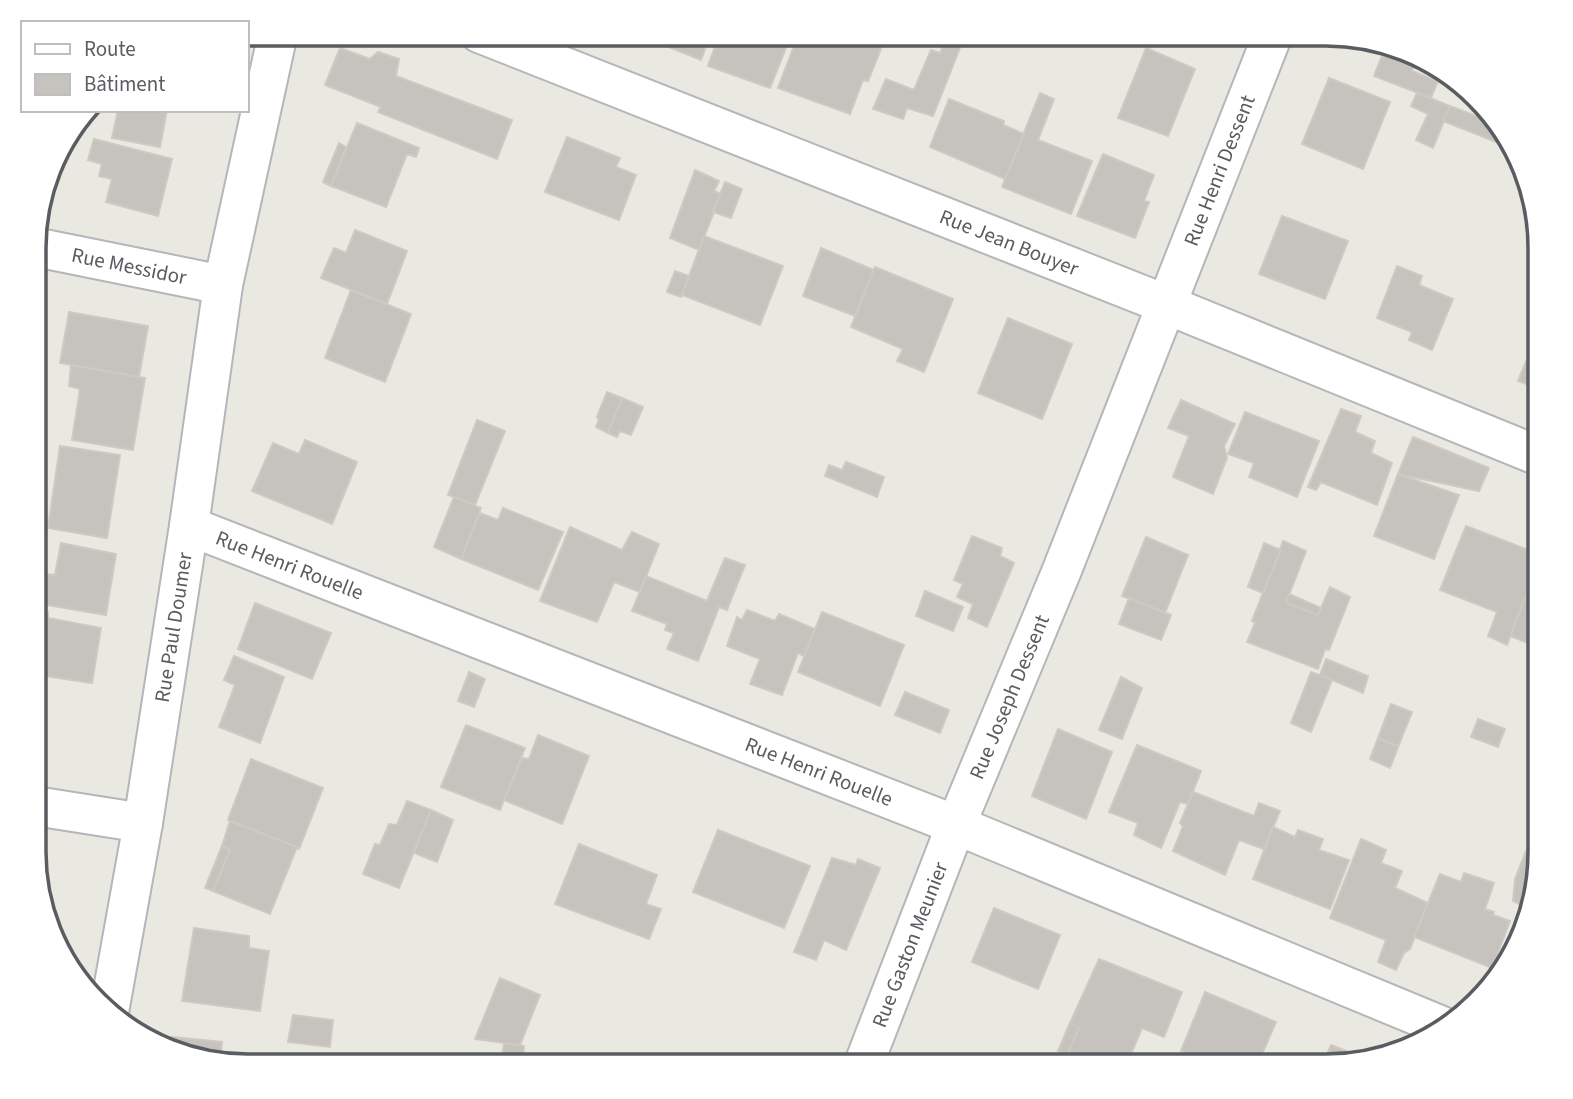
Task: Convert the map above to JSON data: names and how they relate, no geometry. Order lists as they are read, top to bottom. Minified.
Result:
{"streets":{"street":["Rue Henri Dessent","Rue Jean Bouyer","Rue Messidor","Rue Henri Rouelle","Rue Paul Doumer","Rue Joseph Dessent","Rue Gaston Meunier"]},"crossings":[["Rue Henri Dessent","Rue Jean Bouyer"],["Rue Henri Dessent","Rue Joseph Dessent"],["Rue Messidor","Rue Paul Doumer"],["Rue Henri Rouelle","Rue Paul Doumer"],["Rue Henri Rouelle","Rue Joseph Dessent"],["Rue Henri Rouelle","Rue Gaston Meunier"],["Rue Joseph Dessent","Rue Gaston Meunier"]],"legend":["Route","Bâtiment"]}
